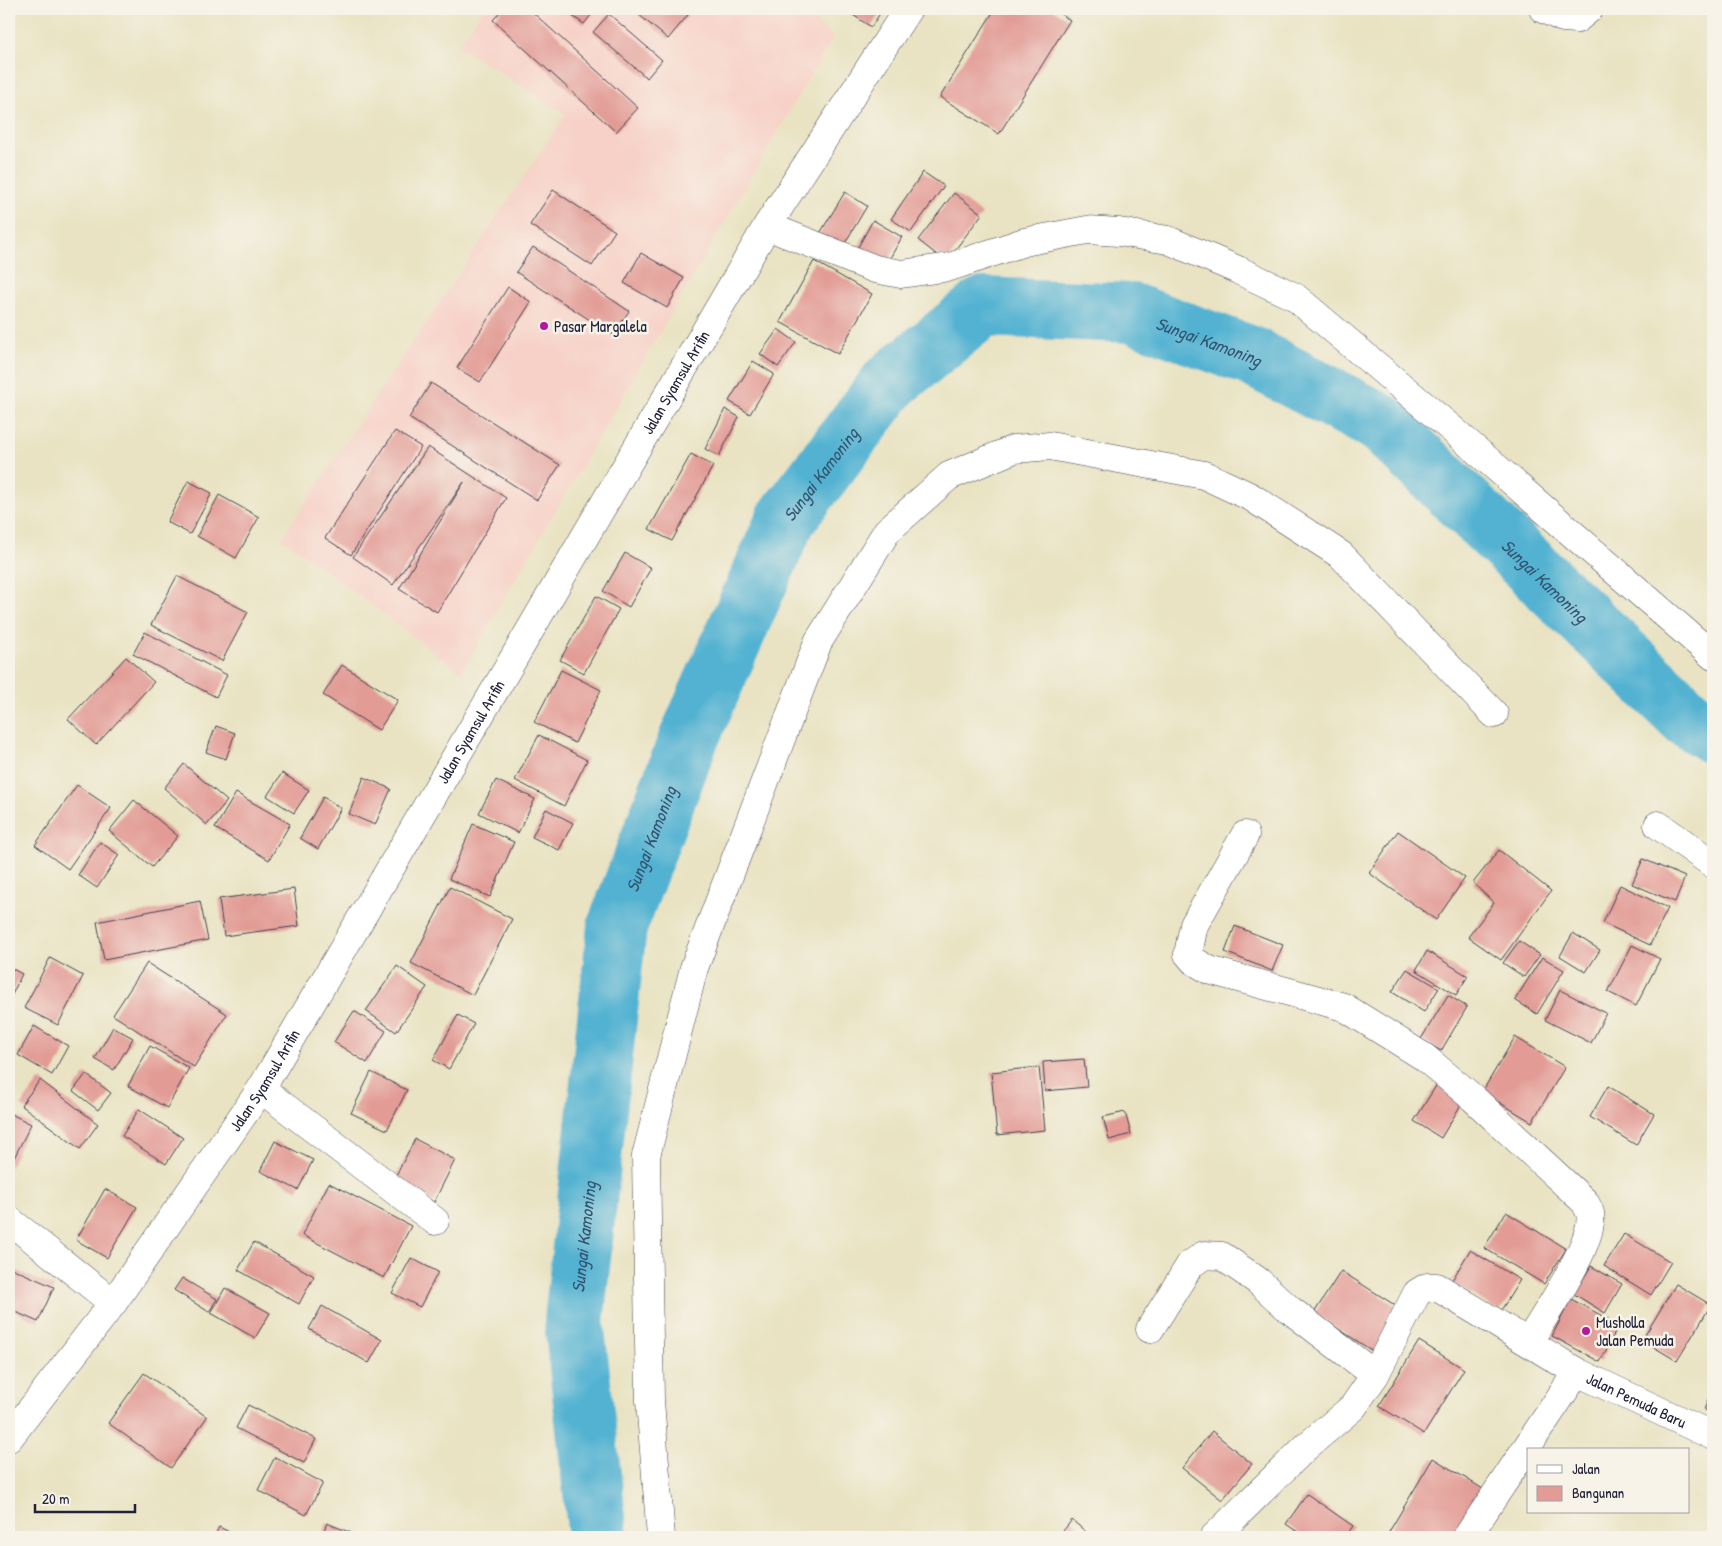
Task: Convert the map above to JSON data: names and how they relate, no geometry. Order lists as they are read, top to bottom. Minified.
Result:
{"streets":{"street":["Jalan Syamsul Arifin","Jalan Pemuda Baru"]},"water":["Sungai Kamoning"],"places":["Pasar Margalela","Musholla Jalan Pemuda"],"legend":["Jalan","Bangunan"],"scale_bar":"20 m"}
